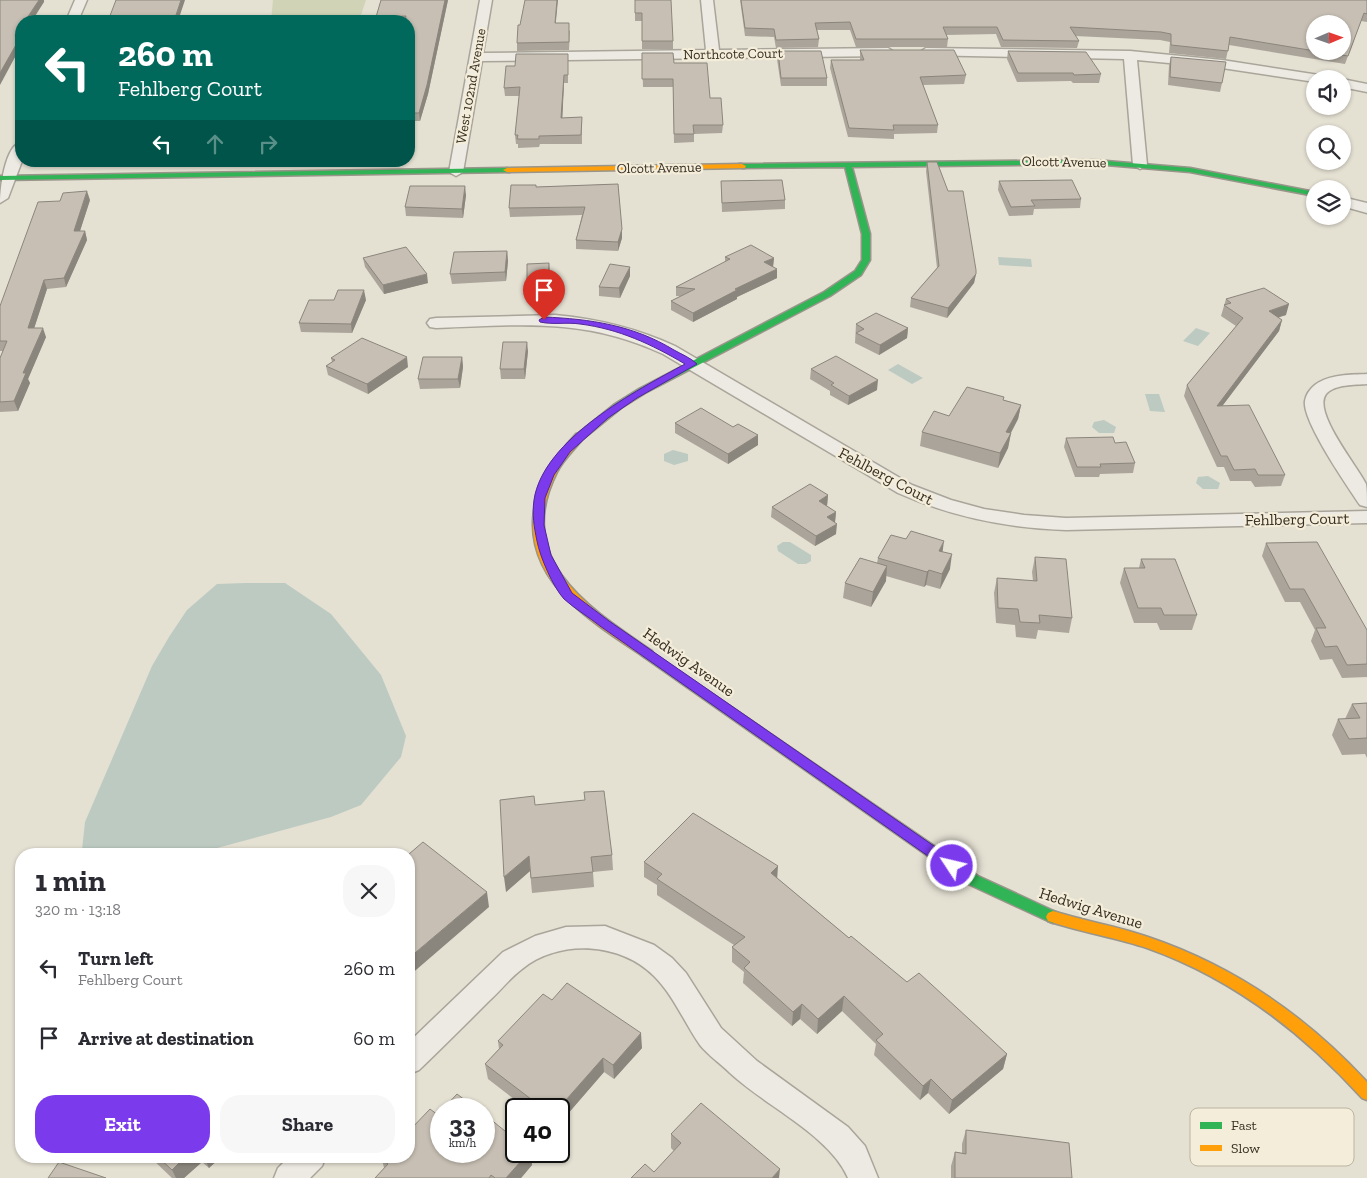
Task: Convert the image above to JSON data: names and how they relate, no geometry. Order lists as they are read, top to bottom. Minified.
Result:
{"streets":{"street":["Northcote Court","West 102nd Avenue","Olcott Avenue","Fehlberg Court","Hedwig Avenue"]},"crossings":[["Northcote Court","West 102nd Avenue"],["West 102nd Avenue","Olcott Avenue"],["Olcott Avenue","Hedwig Avenue"],["Fehlberg Court","Hedwig Avenue"]],"legend":["Fast","Slow"],"north":"right","page":{"turn":["260 m","Fehlberg Court"],"heading":["1 min","320 m · 13:18"],"list":[{"name":"Turn left","note":"Fehlberg Court","value":"260 m"},{"name":"Arrive at destination","value":"60 m"}],"buttons":["Exit","Share"],"speed":"33 km/h","limit":"40"}}
